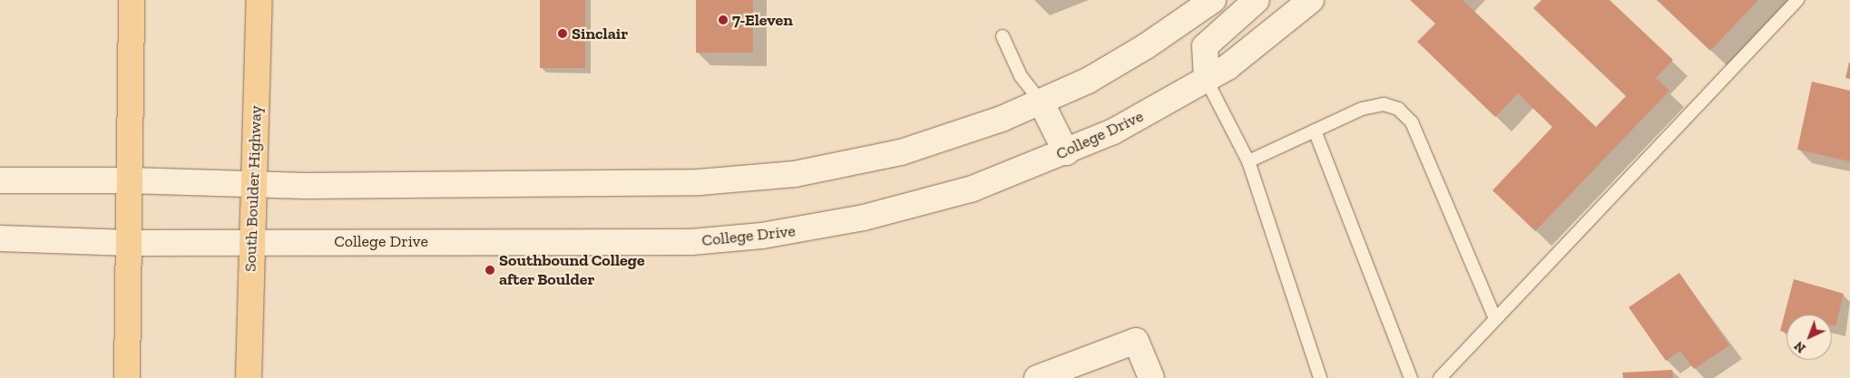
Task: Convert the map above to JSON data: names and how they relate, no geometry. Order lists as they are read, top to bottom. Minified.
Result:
{"streets":{"main road":["College Drive","South Boulder Highway"]},"crossings":[["College Drive","South Boulder Highway"]],"places":["7-Eleven","Sinclair","Southbound College after Boulder"],"north":"bottom left"}
